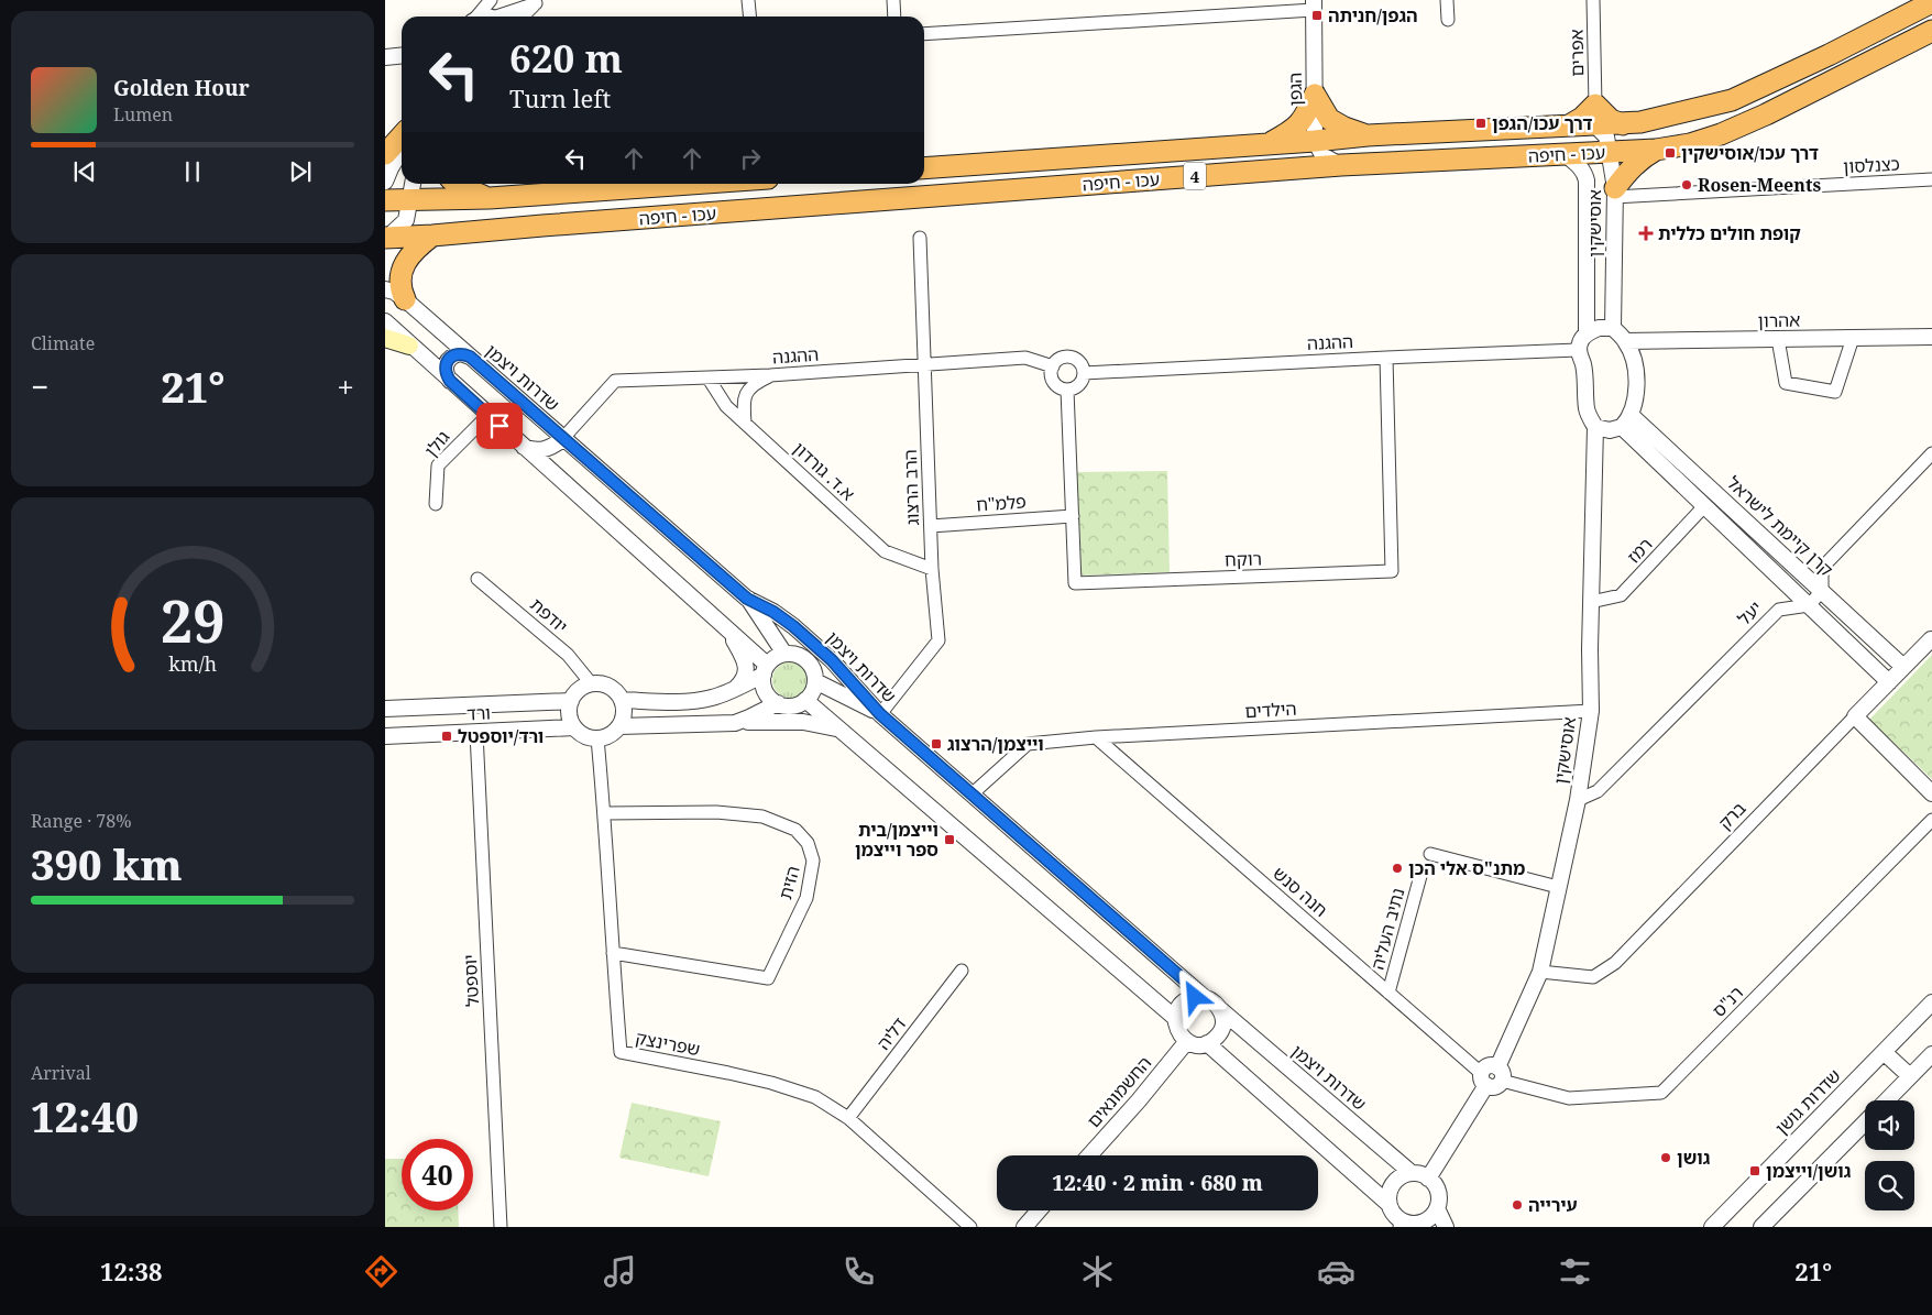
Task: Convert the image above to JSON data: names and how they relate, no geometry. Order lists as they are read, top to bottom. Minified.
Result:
{"streets":{"highway":["עכו - חיפה","4"],"street":["אפרים","הגפן","כצנלסון","אוסישקין","אהרון","ההגנה","שדרות ויצמן","גולן","א.ד. גורדון","הרב הרצוג","פלמ\"ח","קרן קיימת לישראל","רמז","רוקח","יעל","יודפת","הילדים","ורד","ברק","הזית","חנה סנש","נתיב העליה","יוספטל","רנ\"ס","דליה","שפרינצק","החשמונאים","שדרות גושן"]},"crossings":[["הגפן","עכו - חיפה"],["עכו - חיפה","אוסישקין"],["כצנלסון","אוסישקין"],["אוסישקין","רמז"],["אוסישקין","יעל"],["אוסישקין","הילדים"],["אוסישקין","ברק"],["אוסישקין","רנ\"ס"],["ההגנה","שדרות ויצמן"],["ההגנה","א.ד. גורדון"],["ההגנה","הרב הרצוג"],["ההגנה","רוקח"],["שדרות ויצמן","הרב הרצוג"],["שדרות ויצמן","הילדים"],["שדרות ויצמן","החשמונאים"],["א.ד. גורדון","הרב הרצוג"],["הרב הרצוג","פלמ\"ח"],["פלמ\"ח","רוקח"],["קרן קיימת לישראל","ברק"],["יודפת","ורד"],["יודפת","שפרינצק"],["הילדים","חנה סנש"],["ורד","יוספטל"],["ורד","שפרינצק"],["הזית","שפרינצק"],["חנה סנש","נתיב העליה"],["דליה","שפרינצק"]],"places":{"transit":["הגפן/חניתה","דרך עכו/הגפן","דרך עכו/אוסישקין","ורד/יוספטל","וייצמן/הרצוג","וייצמן/בית ספר וייצמן","גושן/וייצמן"],"other":["Rosen-Meents","מתנ\"ס אלי הכן","גושן","עירייה"],"health":["קופת חולים כללית"]},"page":{"turn":["620 m","Turn left"],"song":["Golden Hour","Lumen"],"tile":["Climate",["Range · 78%","390 km"],["Arrival","12:40"]],"heat":["−","21°","+"],"limit":"40","trip":"12:40 · 2 min · 680 m","tabs":["12:38","21°"],"gauge":["29","km/h"]}}
